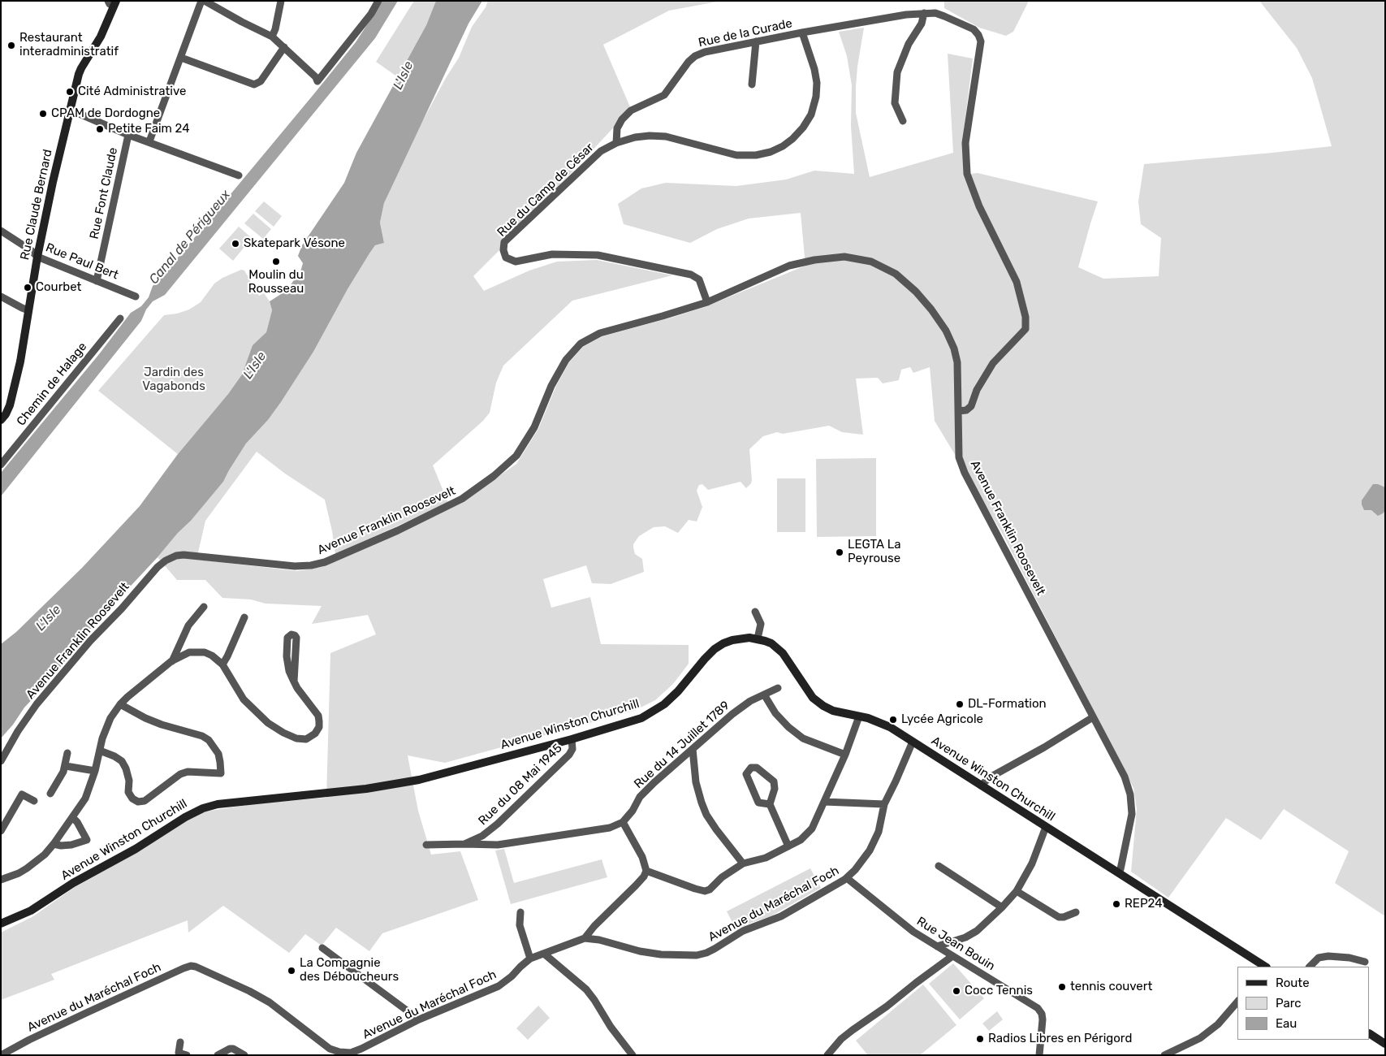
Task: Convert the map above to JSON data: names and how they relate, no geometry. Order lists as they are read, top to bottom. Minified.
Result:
{"streets":{"main road":["Rue Claude Bernard","Avenue Winston Churchill"],"street":["Rue de la Curade","Rue du Camp de César","Rue Font Claude","Rue Paul Bert","Chemin de Halage","Avenue Franklin Roosevelt","Rue du 14 Juillet 1789","Rue du 08 Mai 1945","Avenue du Maréchal Foch","Rue Jean Bouin"]},"crossings":[["Rue de la Curade","Rue du Camp de César"],["Rue du Camp de César","Avenue Franklin Roosevelt"],["Rue Font Claude","Rue Paul Bert"],["Rue Claude Bernard","Rue Paul Bert"],["Avenue Franklin Roosevelt","Avenue Winston Churchill"],["Avenue Winston Churchill","Rue du 08 Mai 1945"],["Avenue Winston Churchill","Avenue du Maréchal Foch"],["Avenue du Maréchal Foch","Rue Jean Bouin"]],"water":["L'Isle","Canal de Périgueux"],"parks":["Jardin des Vagabonds"],"places":["Restaurant interadministratif","Cité Administrative","CPAM de Dordogne","Petite Faim 24","Skatepark Vésone","Moulin du Rousseau","Courbet","LEGTA La Peyrouse","DL-Formation","Lycée Agricole","REP24","La Compagnie des Déboucheurs","tennis couvert","Cocc Tennis","Radios Libres en Périgord"],"legend":["Route","Parc","Eau"]}
